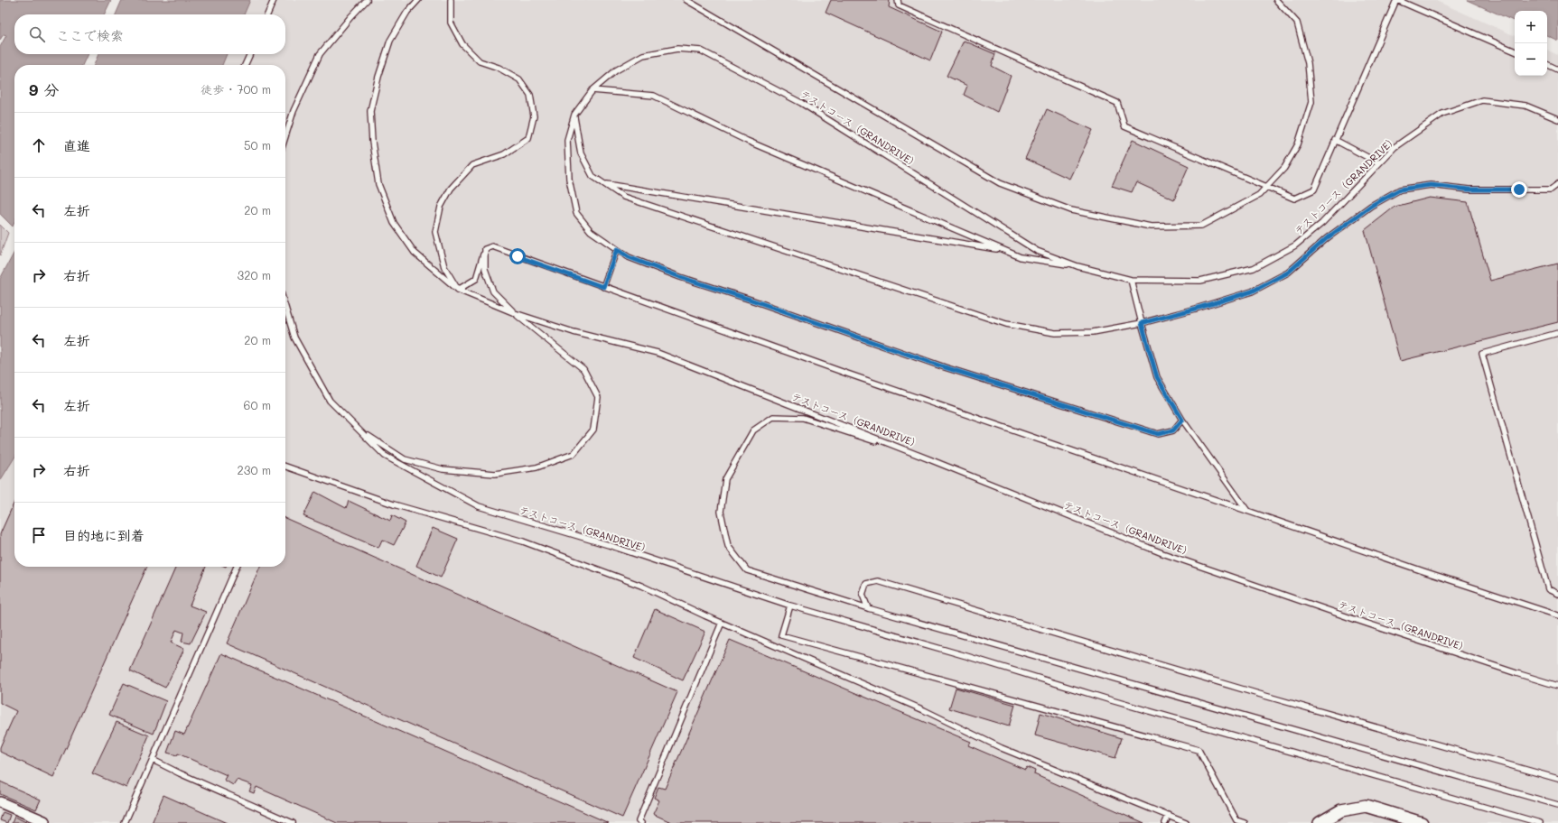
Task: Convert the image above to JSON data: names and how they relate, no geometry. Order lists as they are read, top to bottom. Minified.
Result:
{"streets":{"lane":["テストコース（GRANDRIVE）"]},"page":{"map_buttons":["+","−"],"search":"ここで検索","heading":["9 分","徒歩 · 700 m"],"list":[["直進","50 m"],["左折","20 m"],["右折","320 m"],["左折","20 m"],["左折","60 m"],["右折","230 m"],"目的地に到着"]}}
